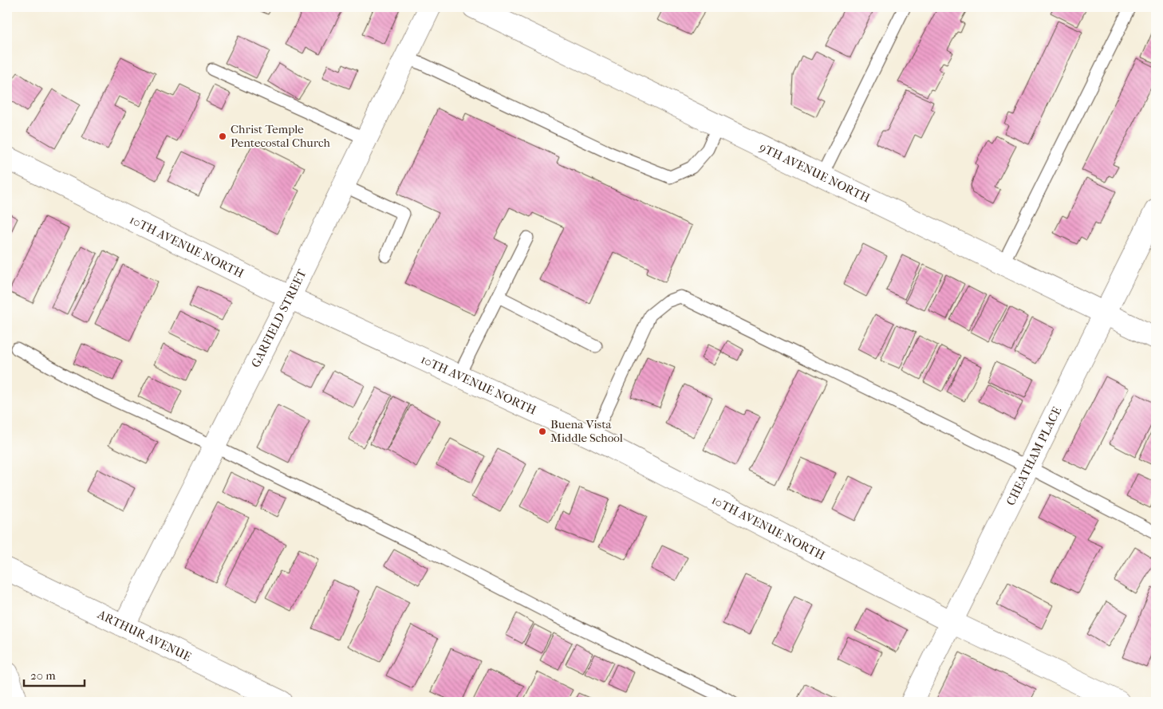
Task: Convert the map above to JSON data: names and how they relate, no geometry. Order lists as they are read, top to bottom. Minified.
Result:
{"streets":{"main road":["9TH AVENUE NORTH","10TH AVENUE NORTH","GARFIELD STREET","CHEATHAM PLACE","ARTHUR AVENUE"]},"crossings":[["9TH AVENUE NORTH","CHEATHAM PLACE"],["10TH AVENUE NORTH","GARFIELD STREET"],["10TH AVENUE NORTH","CHEATHAM PLACE"],["GARFIELD STREET","ARTHUR AVENUE"]],"places":["Christ Temple Pentecostal Church","Buena Vista Middle School"],"scale_bar":"20 m"}
